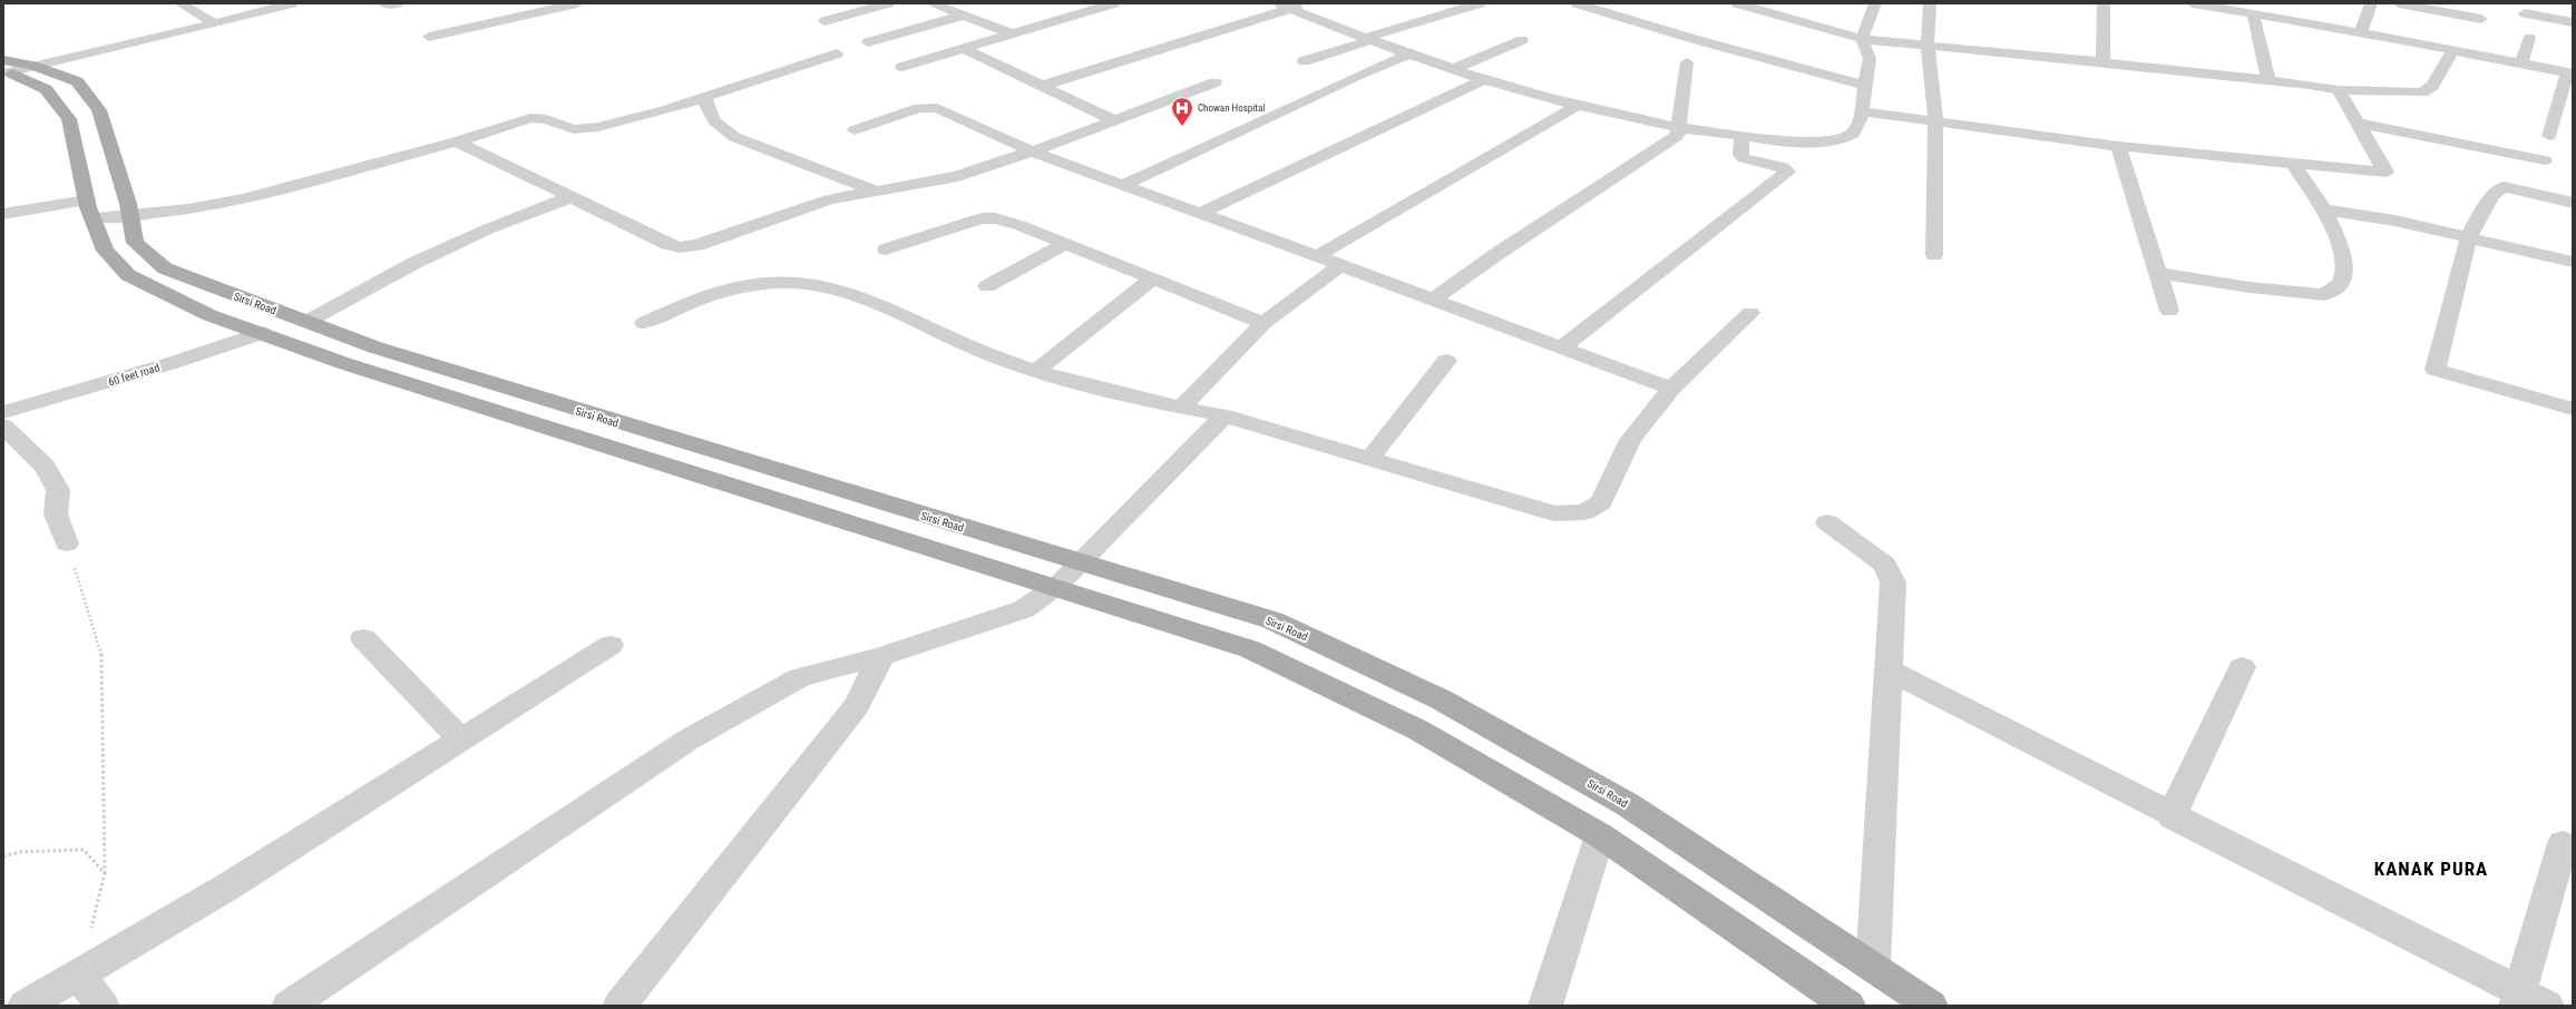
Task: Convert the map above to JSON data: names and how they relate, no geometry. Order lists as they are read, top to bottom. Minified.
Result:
{"streets":{"main road":["Sirsi Road"],"street":["60 feet road"]},"districts":["KANAK PURA"],"places":{"hospital":["Chowan Hospital"]}}
